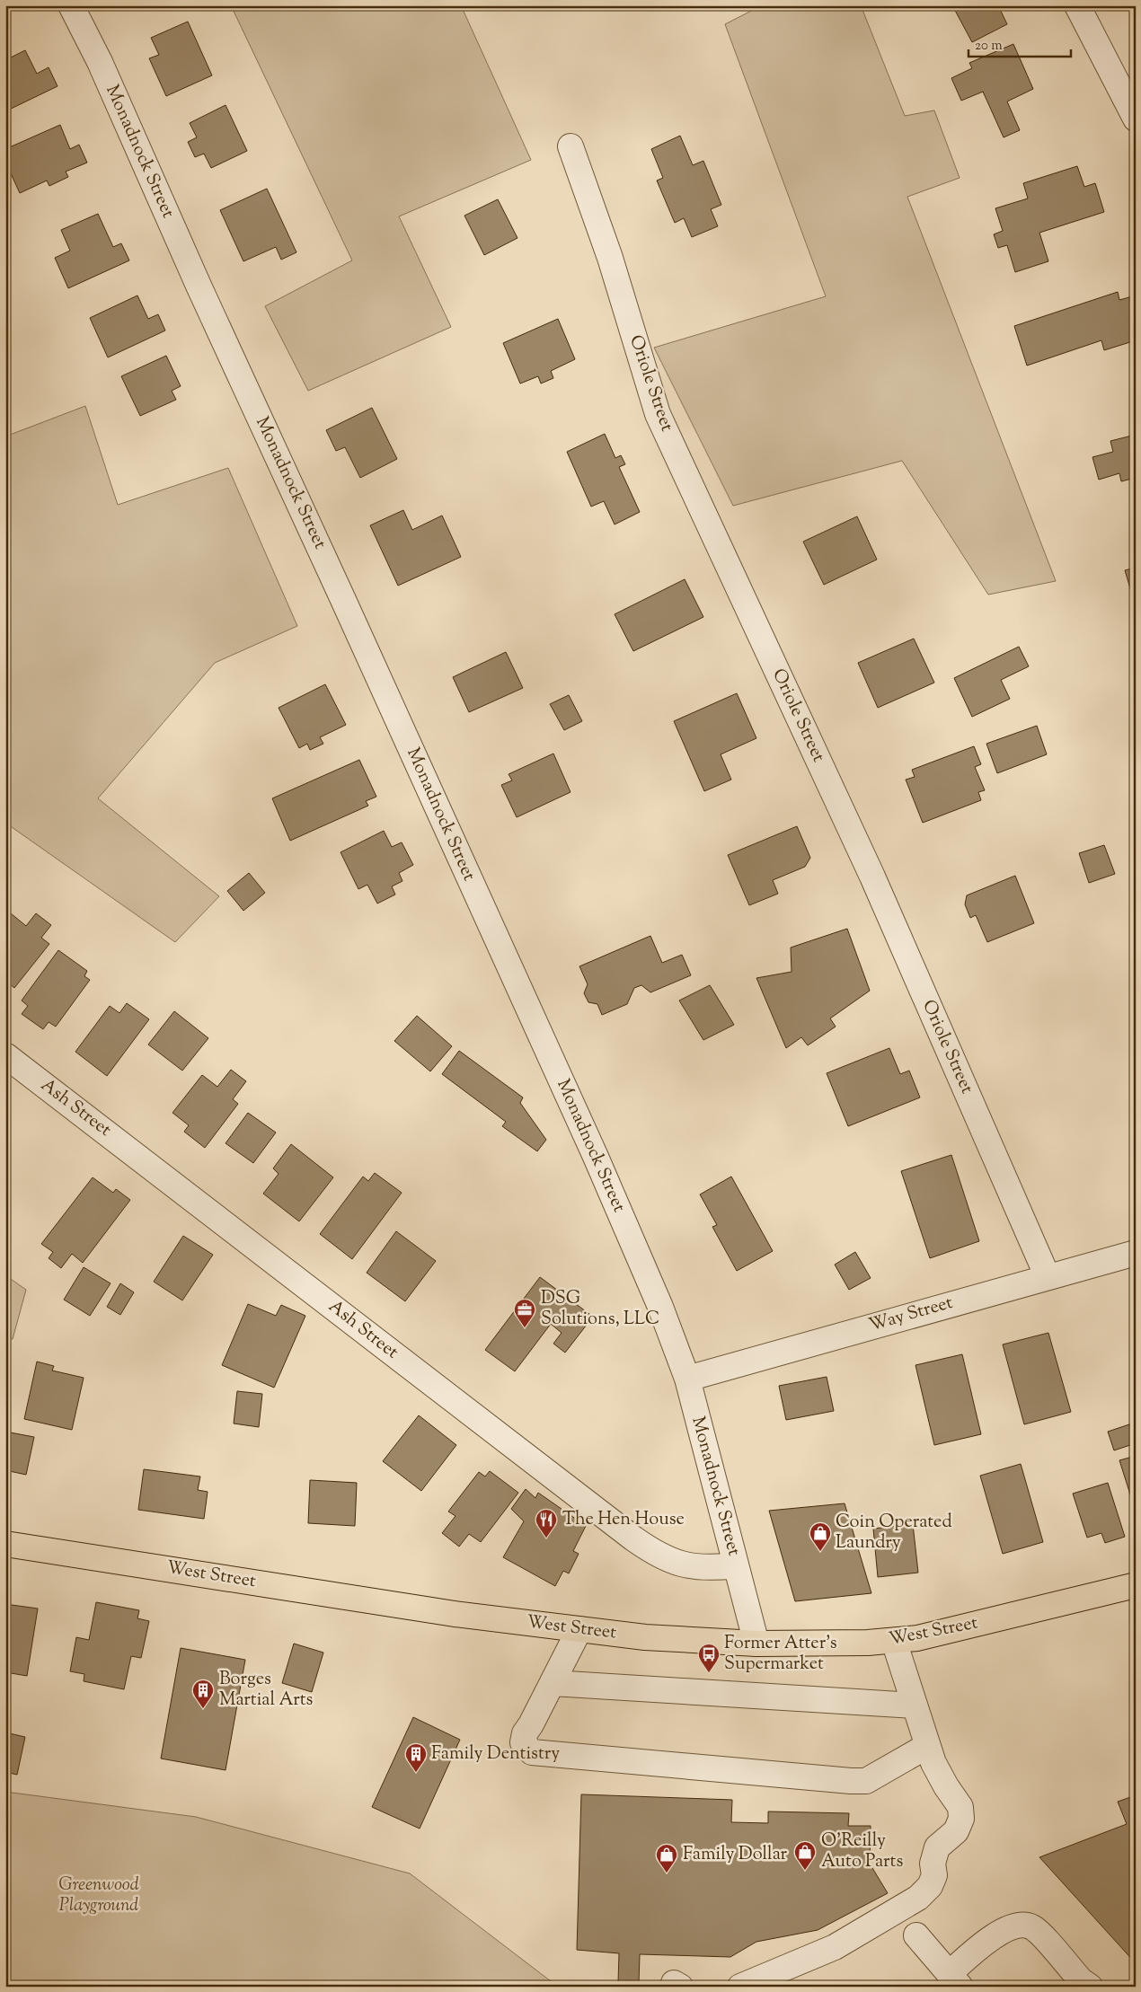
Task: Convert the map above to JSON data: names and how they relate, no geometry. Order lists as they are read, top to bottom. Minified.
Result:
{"streets":{"main road":["West Street"],"street":["Monadnock Street","Oriole Street","Ash Street","Way Street"]},"crossings":[["Monadnock Street","Ash Street"],["Monadnock Street","Way Street"],["Monadnock Street","West Street"],["Oriole Street","Way Street"]],"parks":["Greenwood Playground"],"places":{"office":["DSG Solutions, LLC"],"restaurant":["The Hen House"],"shop":["Coin Operated Laundry","O'Reilly Auto Parts","Family Dollar"],"bus stop":["Former Atter's Supermarket"],"building":["Borges Martial Arts","Family Dentistry"]},"scale_bar":"20 m"}
